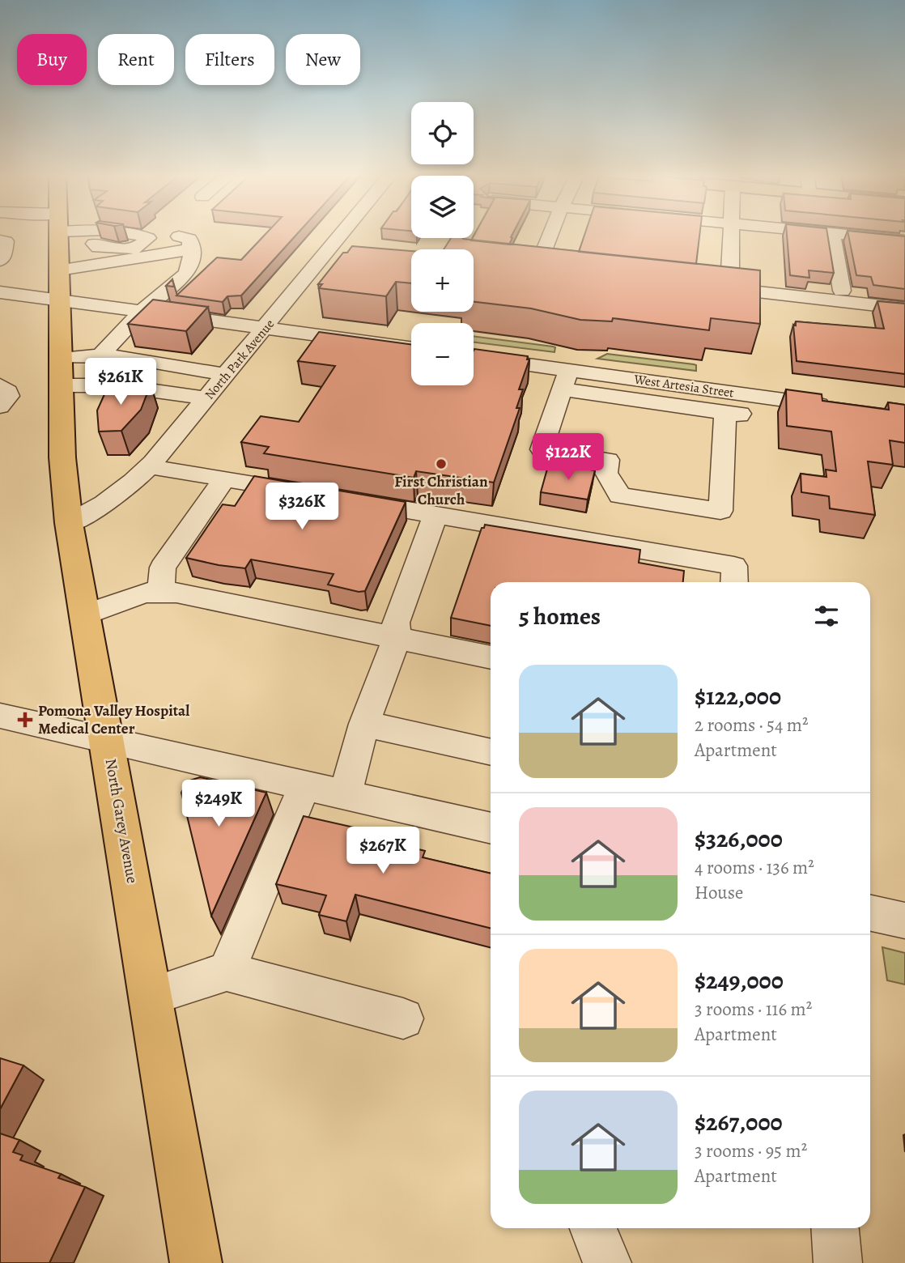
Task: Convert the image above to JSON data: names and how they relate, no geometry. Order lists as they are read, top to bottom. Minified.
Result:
{"streets":{"main road":["North Garey Avenue"],"street":["North Park Avenue","West Artesia Street"]},"crossings":[["North Park Avenue","North Garey Avenue"]],"places":{"other":["First Christian Church"],"health":["Pomona Valley Hospital Medical Center"]},"page":{"chip":["Buy","Rent","Filters","New"],"map_buttons":["+","−"],"price":["$261K","$122K","$326K","$249K","$267K"],"heading":"5 homes","list":[{"name":"$122,000","note":"2 rooms · 54 m² · Apartment"},{"name":"$326,000","note":"4 rooms · 136 m² · House"},{"name":"$249,000","note":"3 rooms · 116 m² · Apartment"},{"name":"$267,000","note":"3 rooms · 95 m² · Apartment"}]}}
